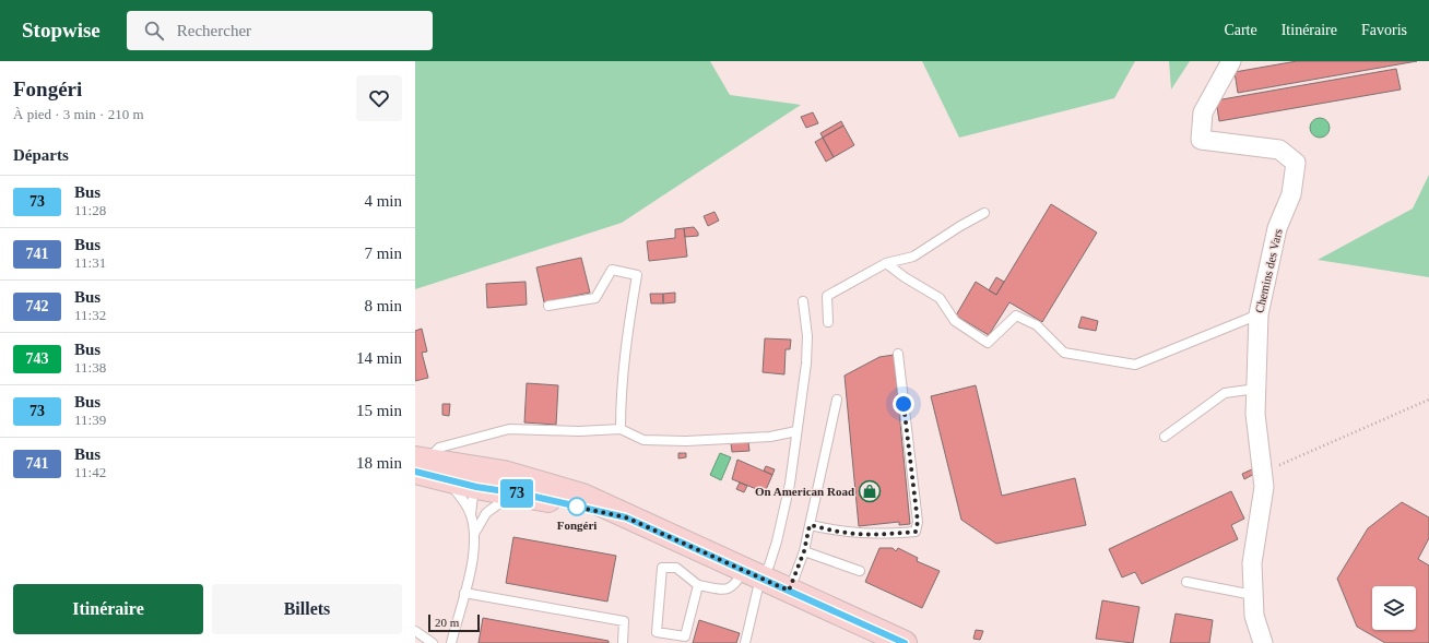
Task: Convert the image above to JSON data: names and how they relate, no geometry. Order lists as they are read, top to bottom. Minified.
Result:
{"streets":{"street":["Chemins des Vars"]},"places":{"shop":["On American Road"],"other":["Fongéri"]},"lines":["bus line 73"],"scale_bar":"20 m","page":{"header":"Stopwise","search":"Rechercher","nav":["Carte","Itinéraire","Favoris"],"heading":[["Fongéri","À pied · 3 min · 210 m"],"Départs"],"on_map":"73","list":[{"mark":"73","name":"Bus","note":"11:28","value":"4 min"},{"mark":"741","name":"Bus","note":"11:31","value":"7 min"},{"mark":"742","name":"Bus","note":"11:32","value":"8 min"},{"mark":"743","name":"Bus","note":"11:38","value":"14 min"},{"mark":"73","name":"Bus","note":"11:39","value":"15 min"},{"mark":"741","name":"Bus","note":"11:42","value":"18 min"}],"buttons":["Itinéraire","Billets"],"scale":"20 m"}}
